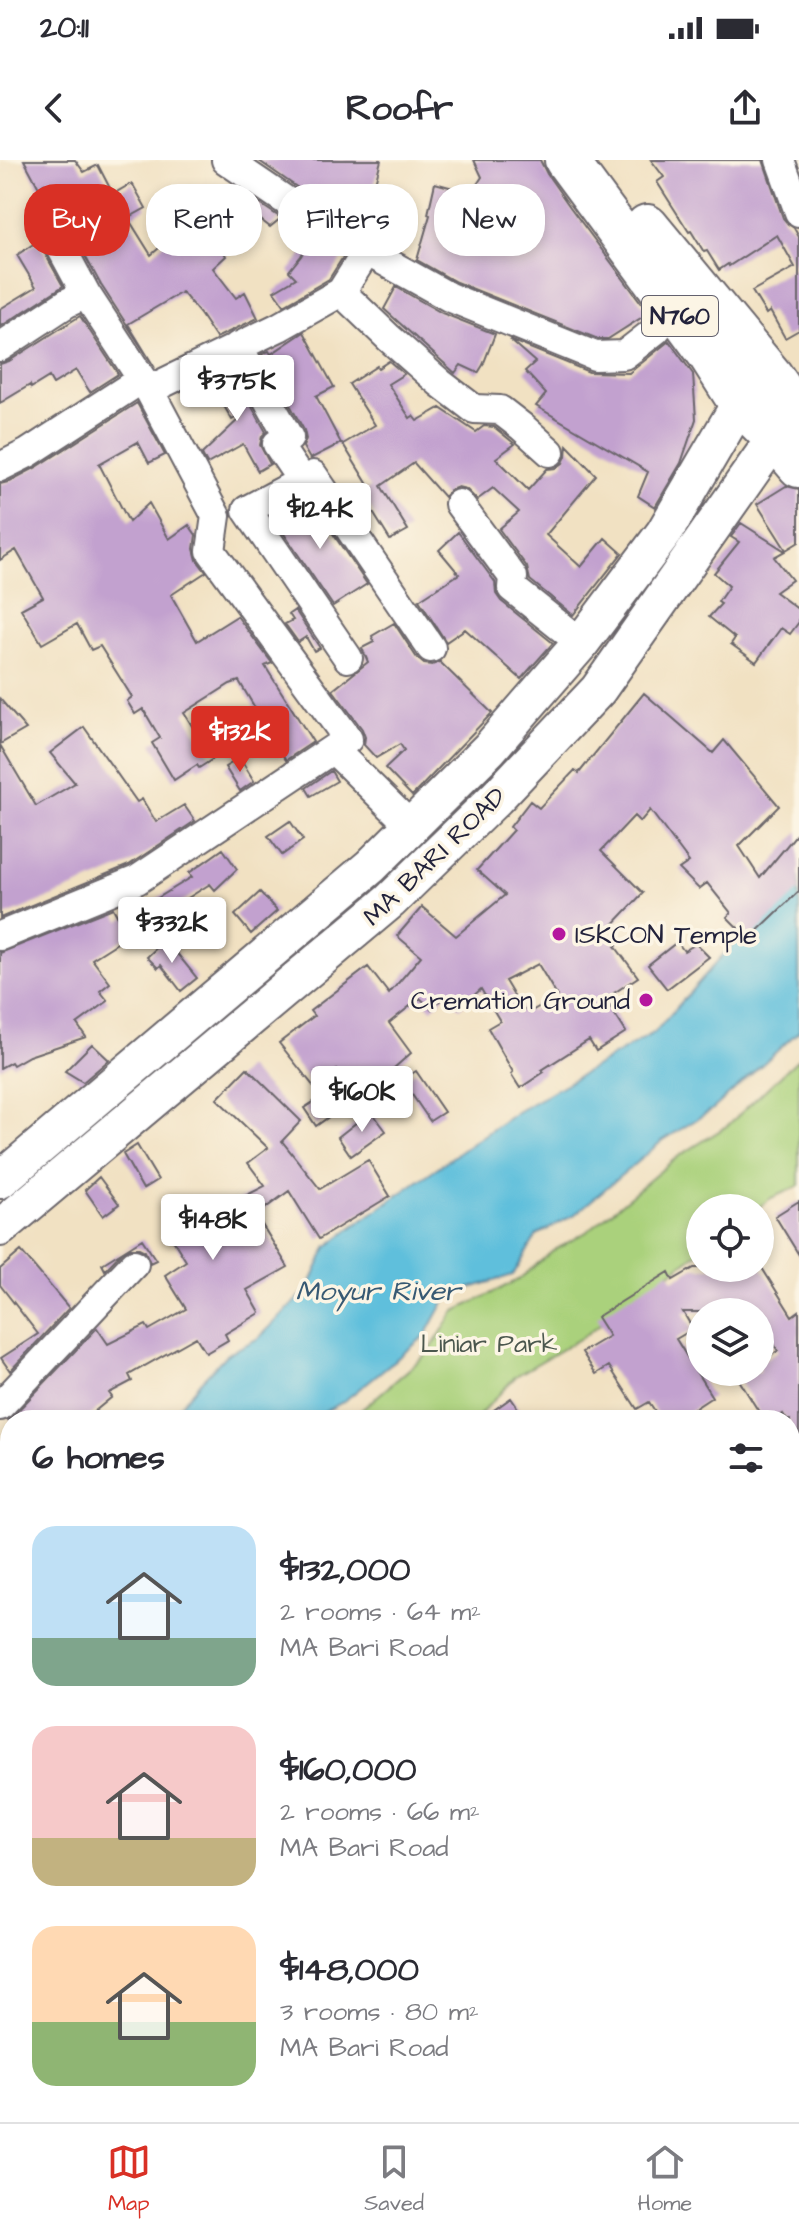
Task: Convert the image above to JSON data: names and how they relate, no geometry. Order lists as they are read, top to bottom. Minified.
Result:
{"streets":{"highway":["N760"],"main road":["MA BARI ROAD"]},"crossings":[["N760","MA BARI ROAD"]],"water":["Moyur River"],"parks":["Liniar Park"],"places":["ISKCON Temple","Cremation Ground"],"page":{"status":"20:11","header":"Roofr","chip":["Buy","Rent","Filters","New"],"price":["$375K","$124K","$132K","$332K","$160K","$148K"],"heading":"6 homes","list":[{"name":"$132,000","note":"2 rooms · 64 m² · MA Bari Road"},{"name":"$160,000","note":"2 rooms · 66 m² · MA Bari Road"},{"name":"$148,000","note":"3 rooms · 80 m² · MA Bari Road"}],"tabs":["Map","Saved","Home"]}}
